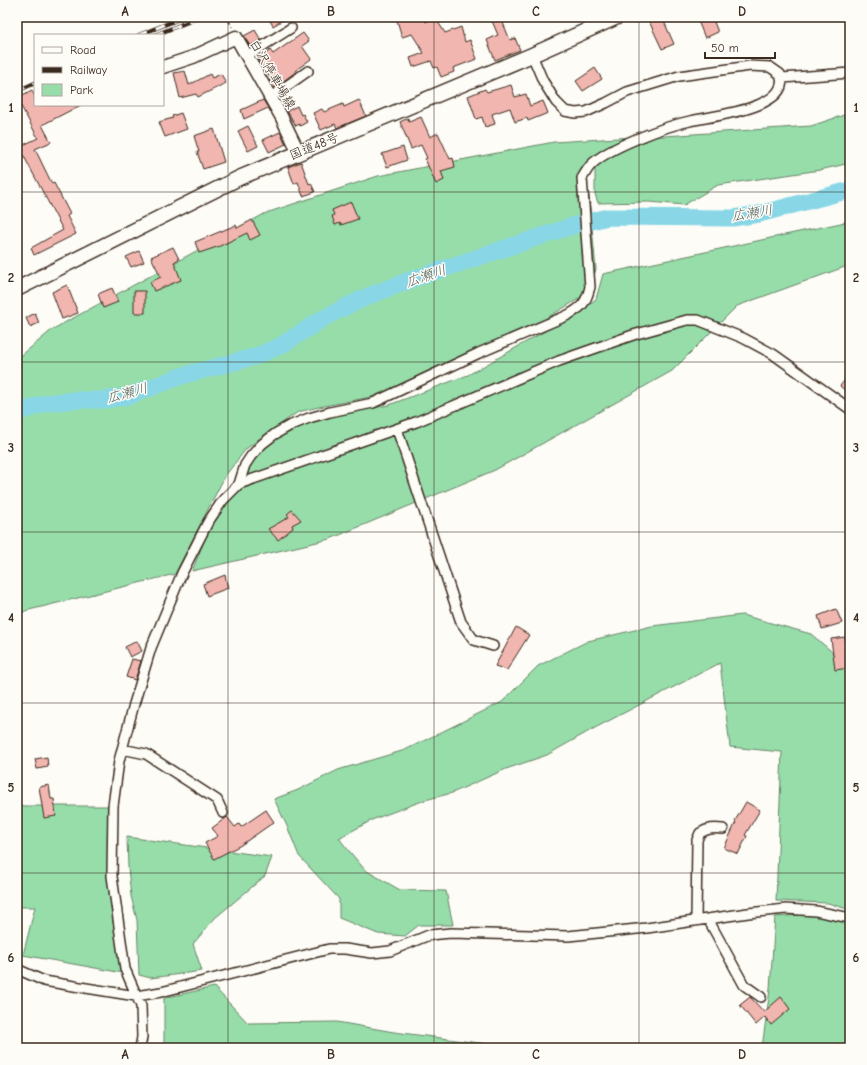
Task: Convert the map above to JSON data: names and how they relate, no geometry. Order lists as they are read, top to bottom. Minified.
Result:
{"streets":{"highway":["国道48号"],"main road":["白沢停車場線"]},"crossings":[["白沢停車場線","国道48号"]],"water":["広瀬川"],"legend":["Road","Railway","Park"],"scale_bar":"50 m","grid":{"columns":["A","B","C","D"],"rows":["1","2","3","4","5","6"]}}
